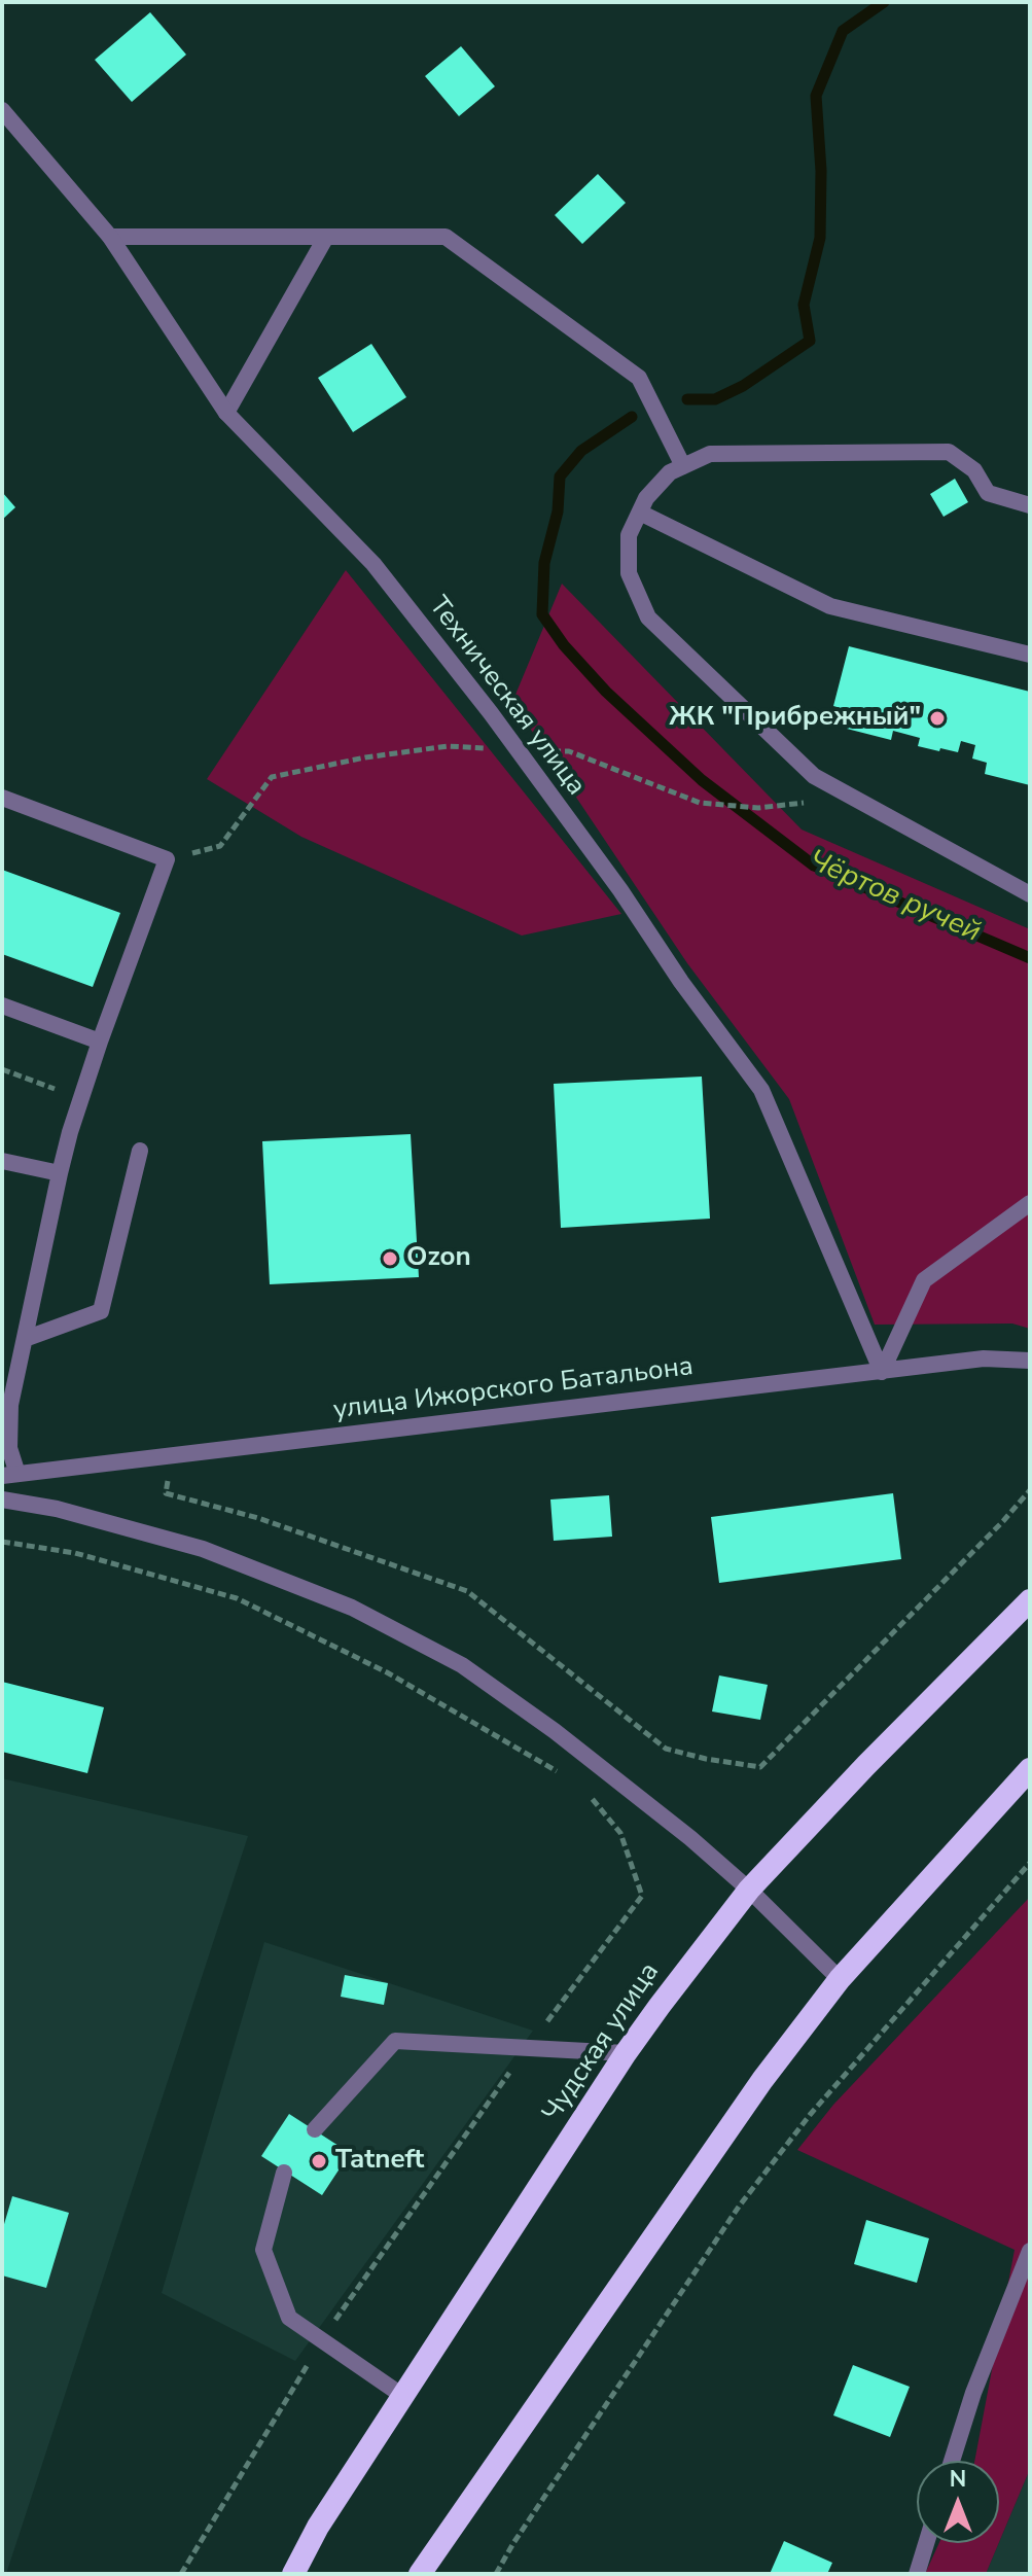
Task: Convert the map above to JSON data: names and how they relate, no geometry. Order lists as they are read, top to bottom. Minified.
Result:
{"streets":{"highway":["Чудская улица"],"street":["Техническая улица","улица Ижорского Батальона"]},"crossings":[["Техническая улица","улица Ижорского Батальона"]],"water":["Чёртов ручей"],"places":["ЖК \"Прибрежный\"","Ozon","Tatneft"],"north":"top"}
